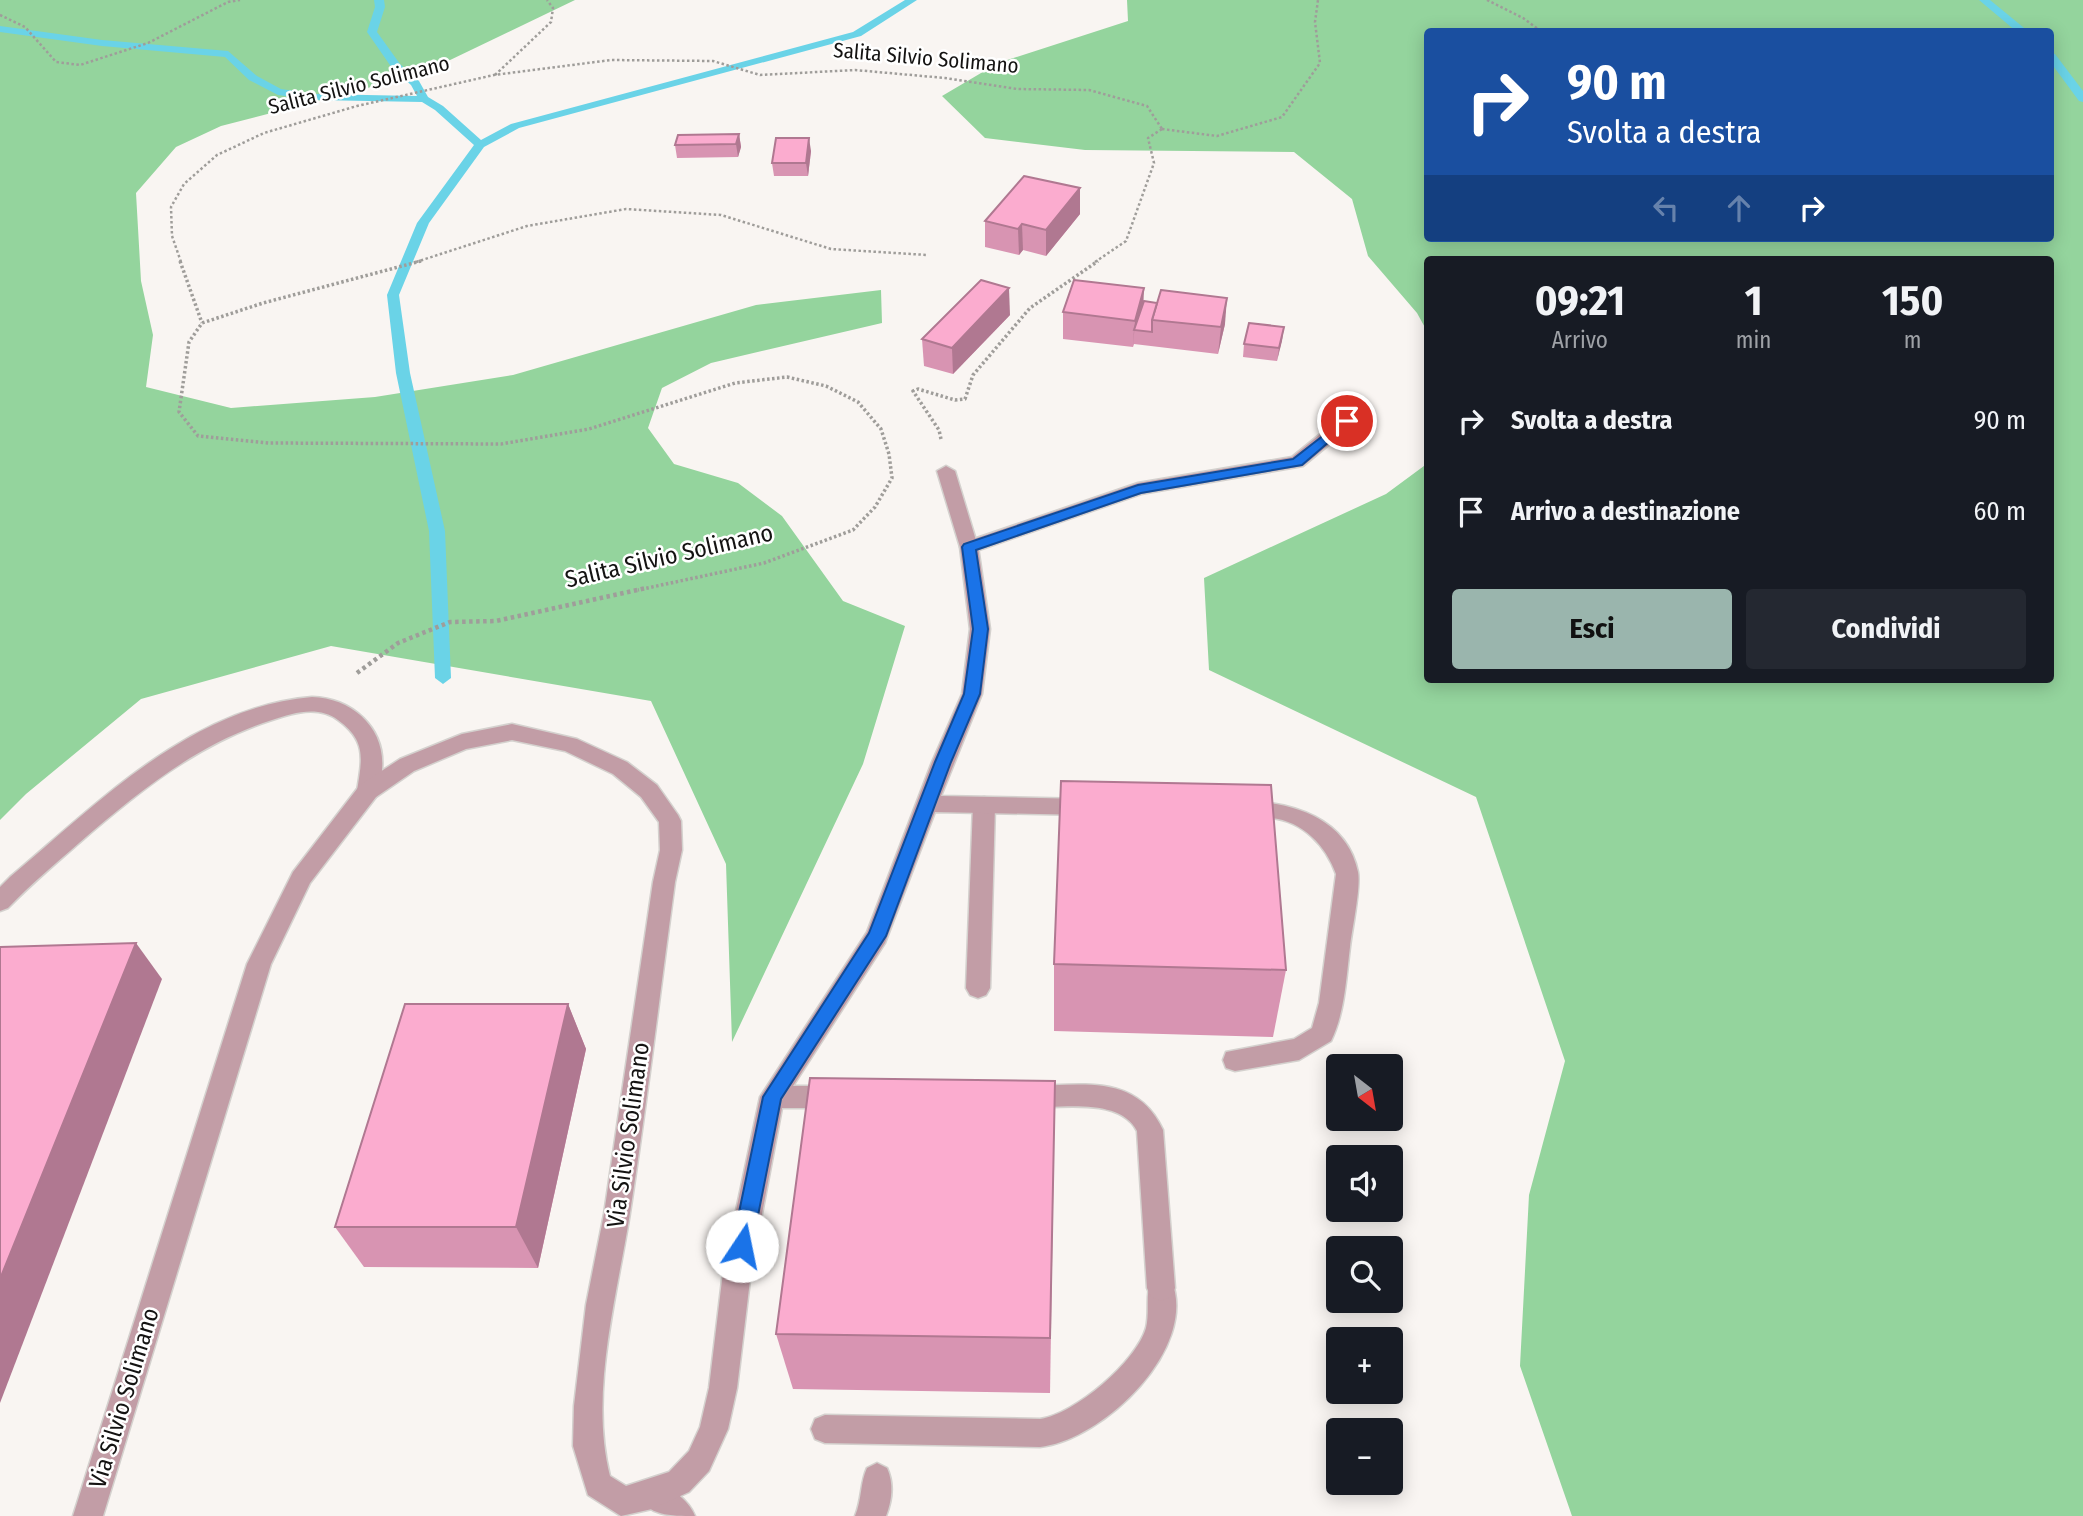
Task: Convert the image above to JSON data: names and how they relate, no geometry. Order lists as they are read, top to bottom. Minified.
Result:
{"streets":{"street":["Via Silvio Solimano"],"path":["Salita Silvio Solimano"]},"north":"bottom right","page":{"turn":["90 m","Svolta a destra"],"eta":["09:21","Arrivo","1","min","150","m"],"list":[{"name":"Svolta a destra","value":"90 m"},{"name":"Arrivo a destinazione","value":"60 m"}],"buttons":["Esci","Condividi"],"map_buttons":["+","−"]}}
